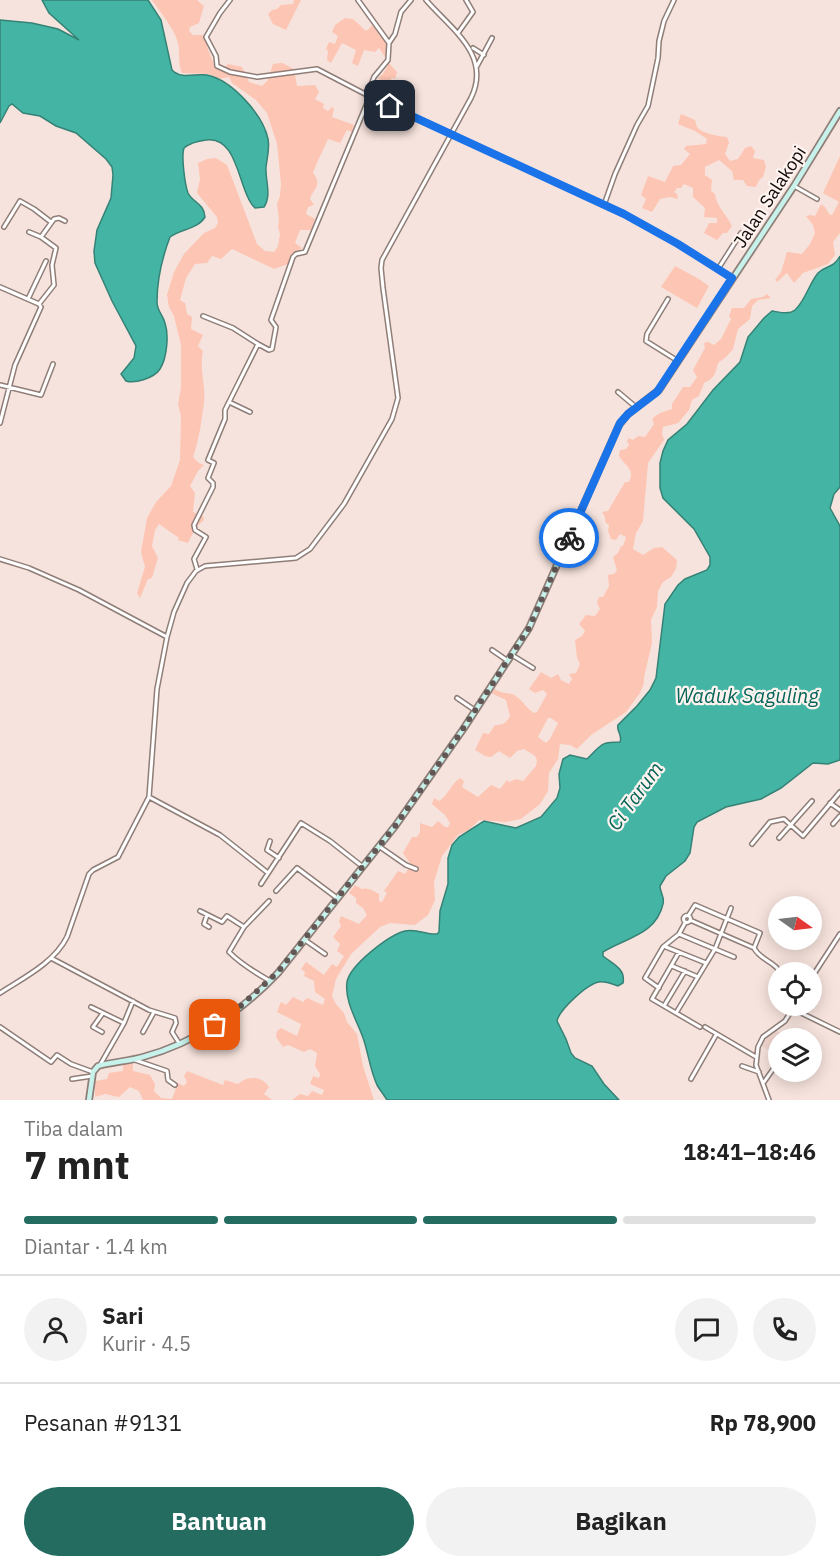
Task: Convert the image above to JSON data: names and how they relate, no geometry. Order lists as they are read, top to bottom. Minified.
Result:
{"streets":{"street":["Jalan Salakopi"]},"water":["Waduk Saguling","Ci Tarum"],"north":"right","page":{"heading":["7 mnt","Tiba dalam","18:41–18:46"],"panel":["Sari","Kurir · 4.5","Pesanan #9131","Rp 78,900"],"bar":"Diantar · 1.4 km","buttons":["Bantuan","Bagikan"]}}
